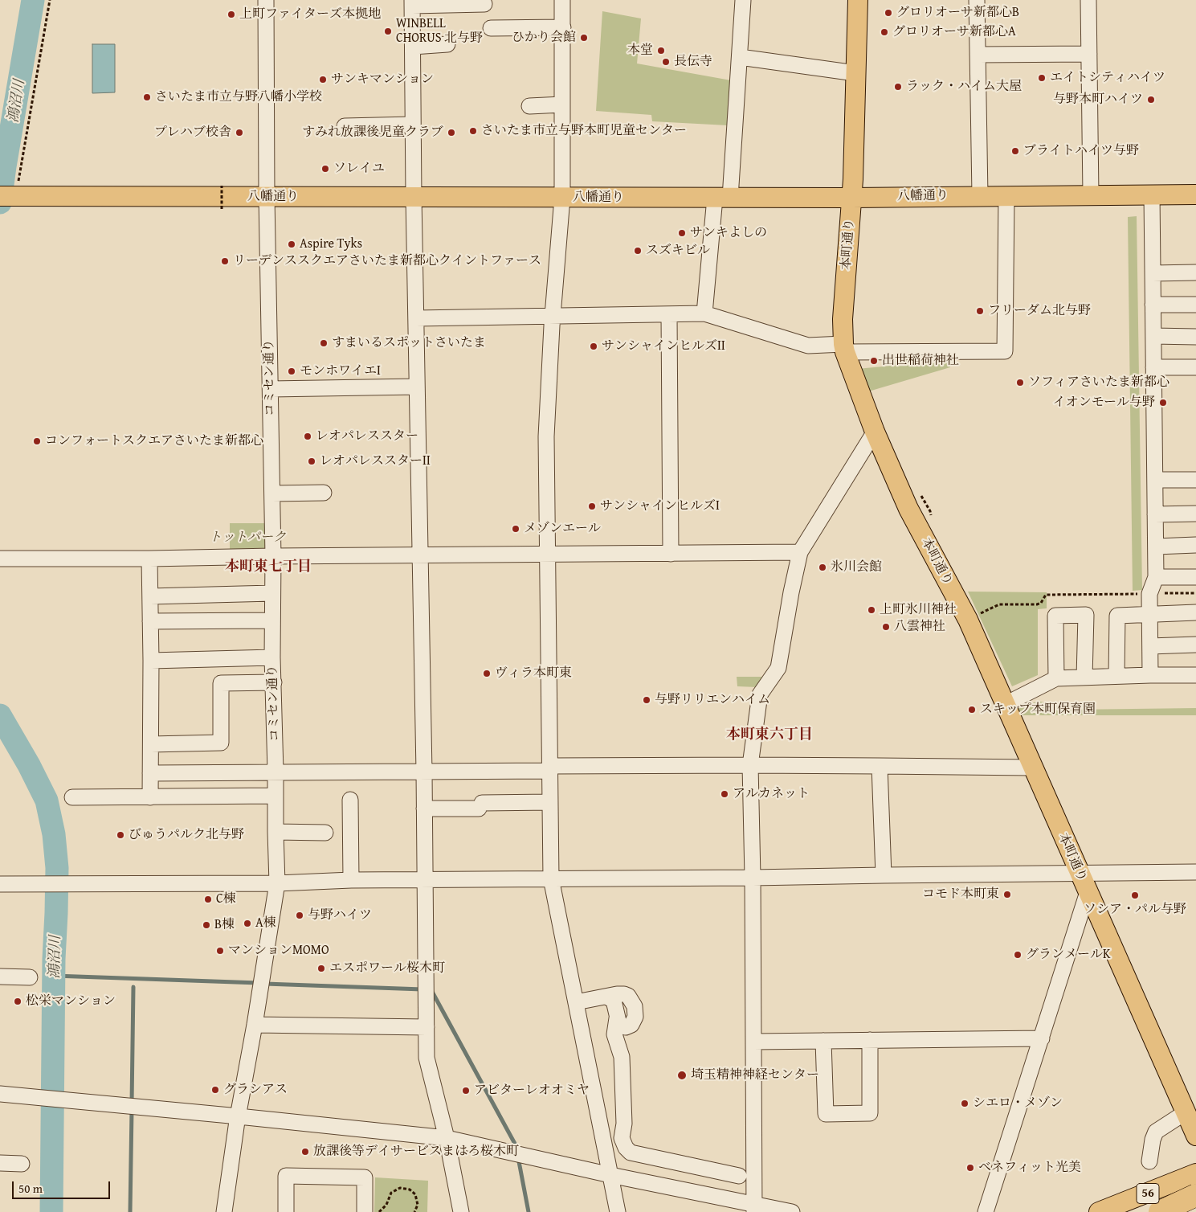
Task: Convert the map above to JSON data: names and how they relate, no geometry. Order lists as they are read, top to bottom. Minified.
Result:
{"streets":{"main road":["八幡通り","本町通り","56"],"street":["コミセン通り"]},"crossings":[["八幡通り","本町通り"],["八幡通り","コミセン通り"]],"districts":["本町東七丁目","本町東六丁目"],"water":["鴻沼川"],"parks":["トットパーク"],"places":["グロリオーサ新都心B","上町ファイターズ本拠地","WINBELL CHORUS 北与野","グロリオーサ新都心A","ひかり会館","本堂","長伝寺","エイトシティハイツ","サンキマンション","ラック・ハイム大屋","さいたま市立与野八幡小学校","与野本町ハイツ","さいたま市立与野本町児童センター","プレハブ校舎","すみれ放課後児童クラブ","ブライトハイツ与野","ソレイユ","サンキよしの","Aspire Tyks","スズキビル","リーデンススクエアさいたま新都心クイントファース","フリーダム北与野","すまいるスポットさいたま","サンシャインヒルズⅡ","出世稲荷神社","モンホワイエⅠ","ソフィアさいたま新都心","イオンモール与野","レオパレススター","コンフォートスクエアさいたま新都心","レオパレススターⅡ","サンシャインヒルズⅠ","メゾンエール","氷川会館","上町氷川神社","八雲神社","ヴィラ本町東","与野リリエンハイム","スキップ本町保育園","アルカネット","びゅうパルク北与野","コモド本町東","ソシア・パル与野","C棟","与野ハイツ","A棟","B棟","マンションMOMO","グランメールK","エスポワール桜木町","松栄マンション","埼玉精神神経センター","グラシアス","アビターレオオミヤ","シエロ・メゾン","放課後等デイサービスまはろ桜木町","ベネフィット光美"],"scale_bar":"50 m"}
